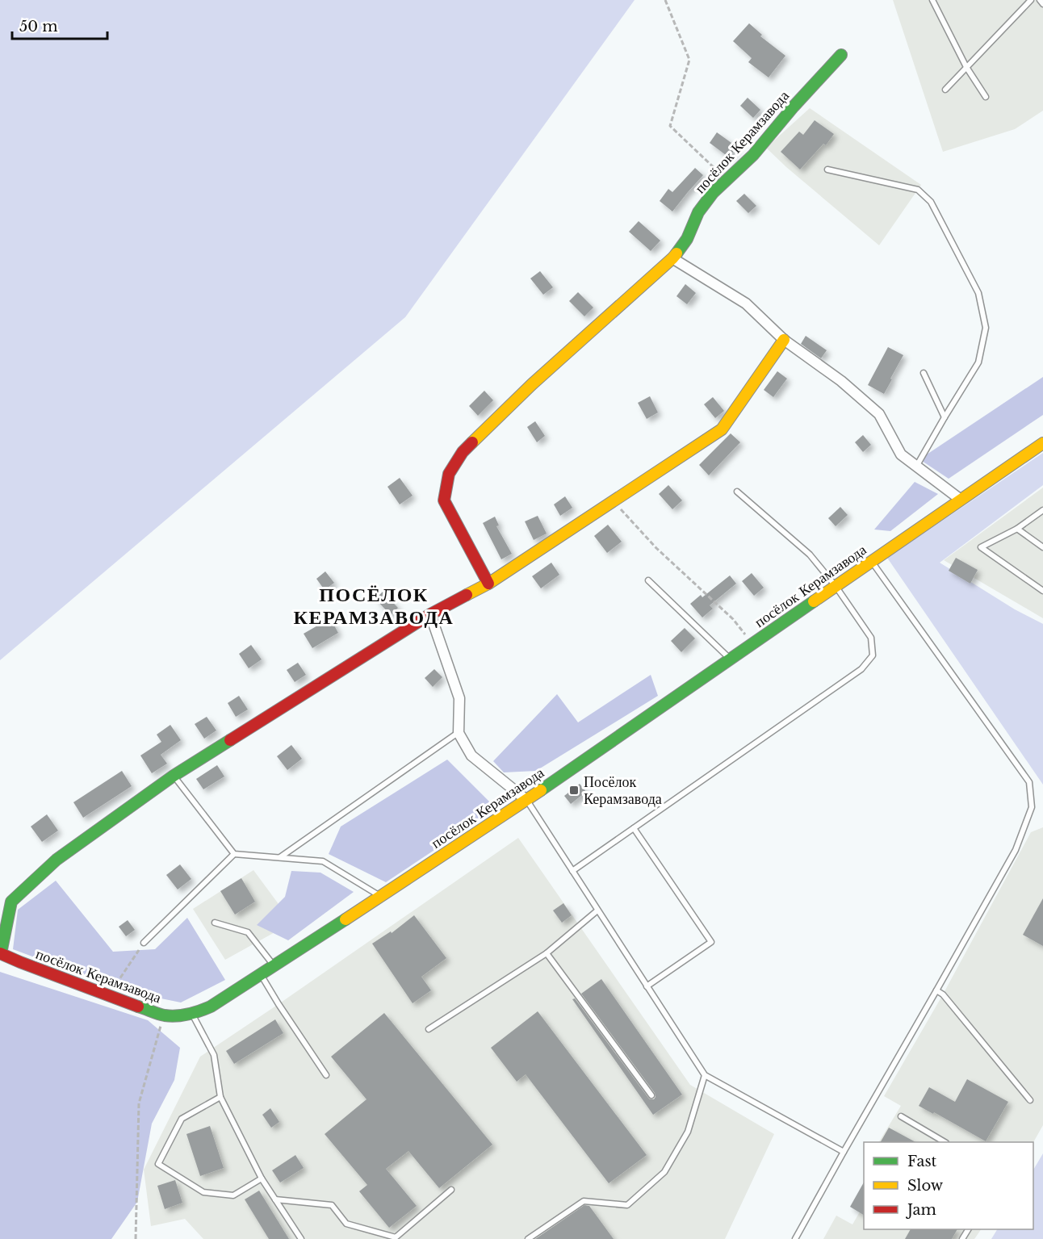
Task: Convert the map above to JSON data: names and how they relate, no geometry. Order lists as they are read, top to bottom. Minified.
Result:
{"streets":{"street":["посёлок Керамзавода"]},"districts":["ПОСЁЛОК КЕРАМЗАВОДА"],"places":{"transit":["Посёлок Керамзавода"]},"legend":["Fast","Slow","Jam"],"scale_bar":"50 m"}
